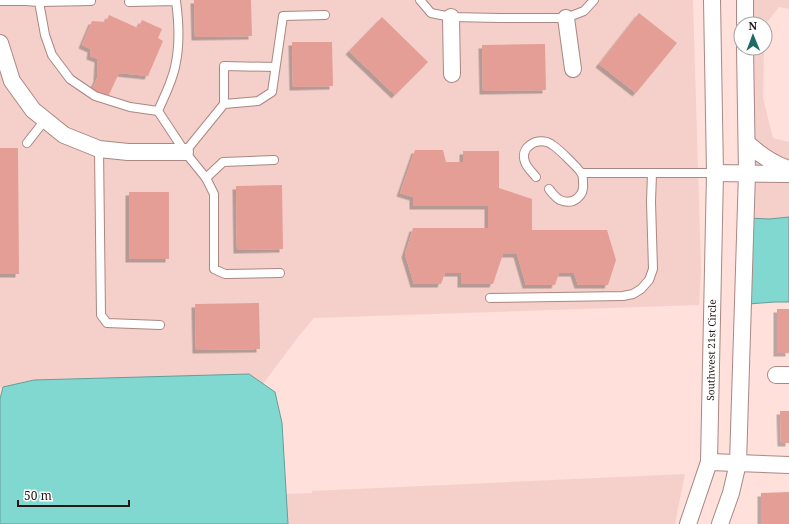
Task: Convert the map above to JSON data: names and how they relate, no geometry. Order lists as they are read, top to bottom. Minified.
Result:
{"streets":{"street":["Southwest 21st Circle"]},"scale_bar":"50 m","north":"top"}
